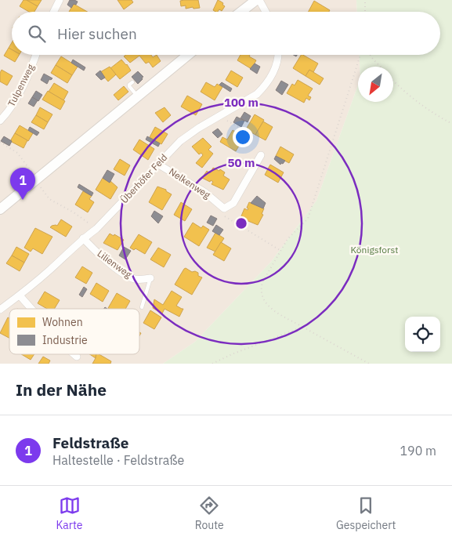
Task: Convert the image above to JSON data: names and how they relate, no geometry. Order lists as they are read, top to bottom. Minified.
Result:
{"streets":{"street":["Tulpenweg","Überhöfer Feld","Nelkenweg","Lilienweg"]},"crossings":[["Überhöfer Feld","Nelkenweg"],["Überhöfer Feld","Lilienweg"]],"parks":["Königsforst"],"legend":["Wohnen","Industrie"],"north":"bottom left","page":{"search":"Hier suchen","pins":"1","heading":"In der Nähe","list":[{"mark":"1","name":"Feldstraße","note":"Haltestelle · Feldstraße","value":"190 m"}],"nav":["Karte","Route","Gespeichert"]},"rings":["100 m","50 m"]}
